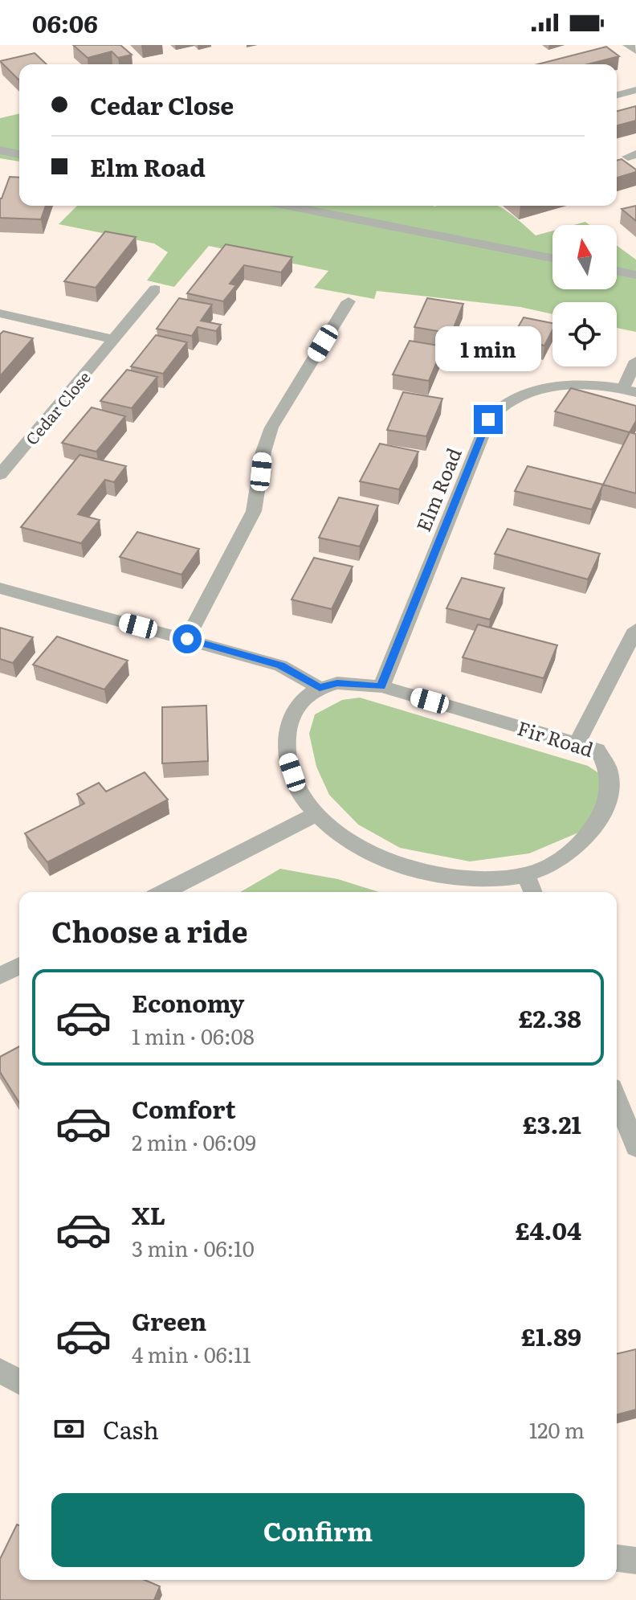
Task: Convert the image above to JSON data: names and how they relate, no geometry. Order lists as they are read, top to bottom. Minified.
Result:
{"streets":{"street":["Cedar Close","Elm Road","Fir Road"]},"crossings":[["Elm Road","Fir Road"]],"north":"top","page":{"status":"06:06","banner":["Cedar Close","Elm Road"],"bubble":"1 min","heading":"Choose a ride","list":[{"name":"Economy","note":"1 min · 06:08","value":"£2.38"},{"name":"Comfort","note":"2 min · 06:09","value":"£3.21"},{"name":"XL","note":"3 min · 06:10","value":"£4.04"},{"name":"Green","note":"4 min · 06:11","value":"£1.89"}],"pay":["Cash","120 m"],"buttons":"Confirm"}}
